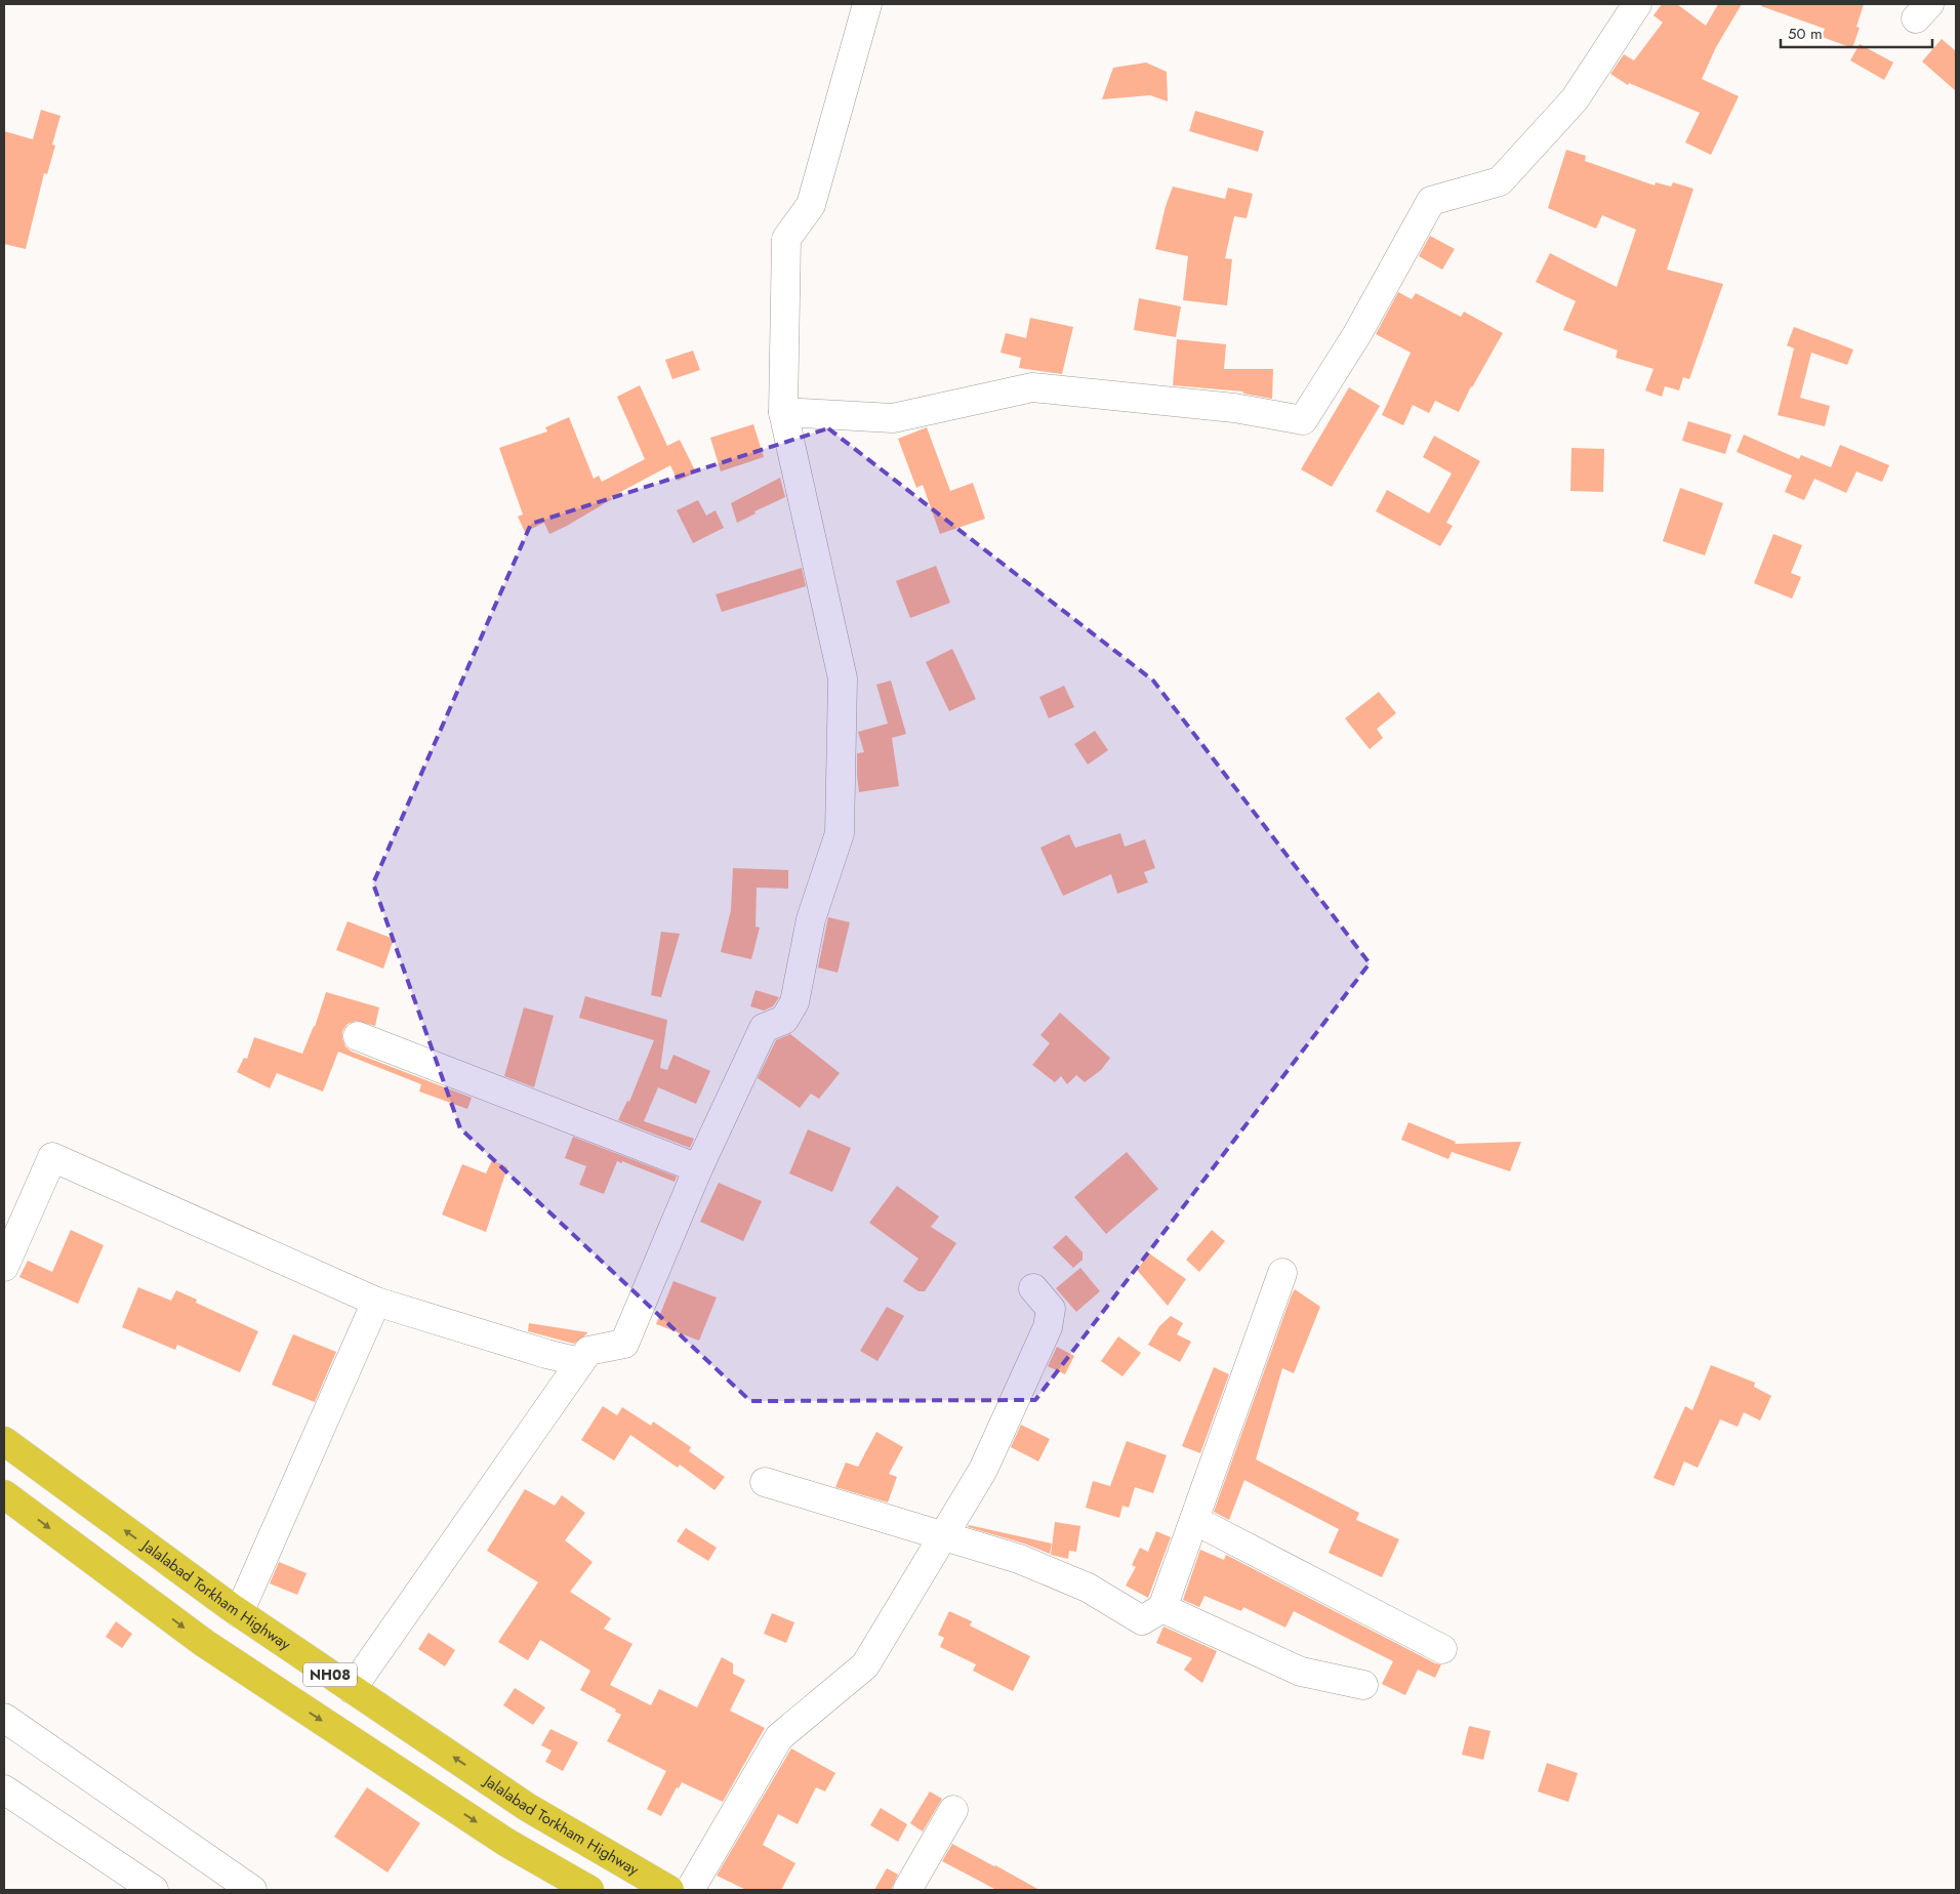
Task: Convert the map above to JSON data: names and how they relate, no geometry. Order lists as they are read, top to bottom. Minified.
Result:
{"streets":{"highway":["Jalalabad Torkham Highway","NH08"]},"scale_bar":"50 m"}
